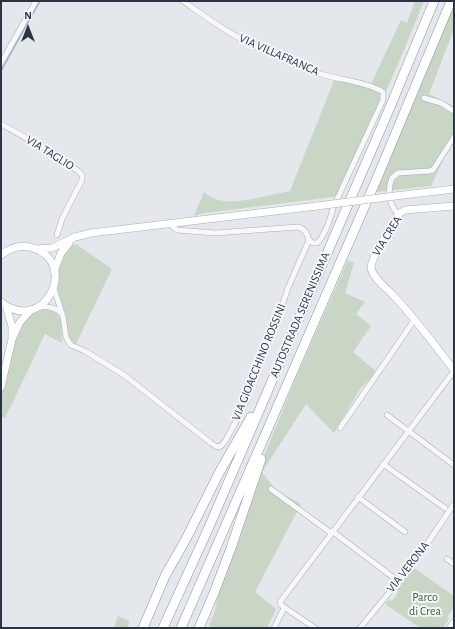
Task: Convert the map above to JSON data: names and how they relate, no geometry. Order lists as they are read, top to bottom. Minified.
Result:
{"streets":{"highway":["AUTOSTRADA SERENISSIMA"],"main road":["VIA CREA"],"street":["VIA VILLAFRANCA","VIA TAGLIO","VIA GIOACCHINO ROSSINI","VIA VERONA"]},"crossings":[["VIA VILLAFRANCA","VIA GIOACCHINO ROSSINI"]],"parks":["Parco di Crea"],"north":"top"}
